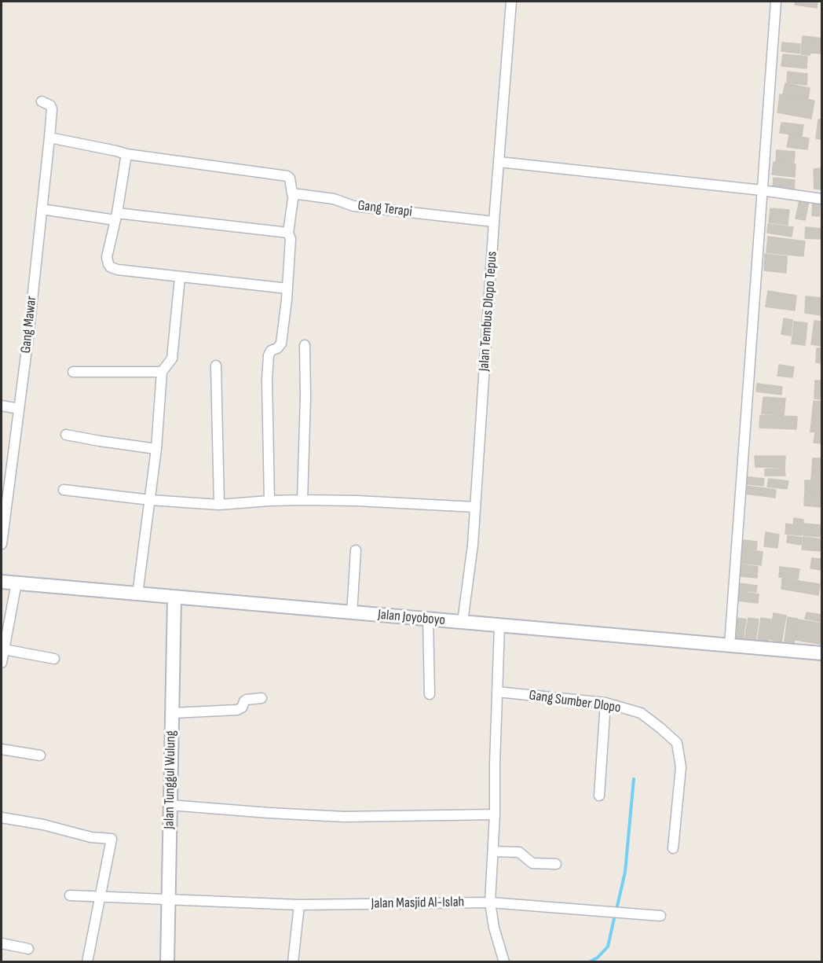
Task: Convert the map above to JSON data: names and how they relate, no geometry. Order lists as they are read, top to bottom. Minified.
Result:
{"streets":{"main road":["Jalan Joyoboyo","Jalan Tunggul Wulung"],"street":["Gang Terapi","Jalan Tembus Dlopo Tepus","Gang Mawar","Gang Sumber Dlopo","Jalan Masjid Al-Islah"]},"crossings":[["Gang Terapi","Jalan Tembus Dlopo Tepus"],["Jalan Tembus Dlopo Tepus","Jalan Joyoboyo"],["Jalan Joyoboyo","Jalan Tunggul Wulung"],["Jalan Tunggul Wulung","Jalan Masjid Al-Islah"]]}
